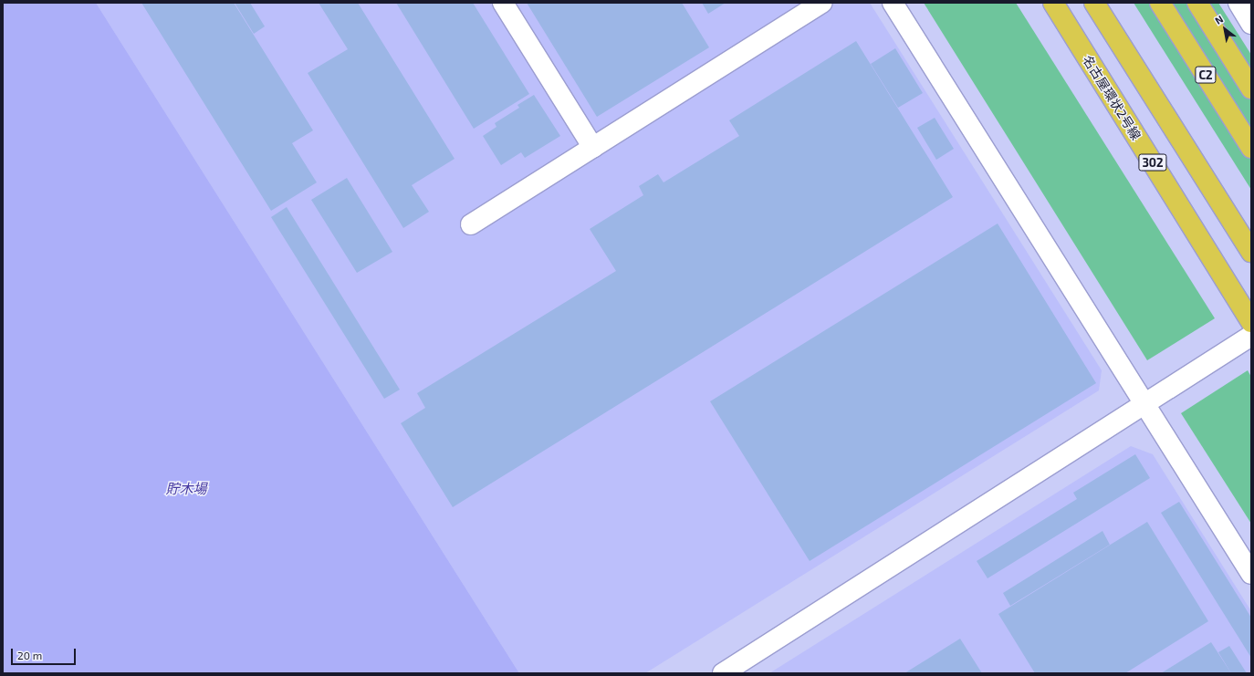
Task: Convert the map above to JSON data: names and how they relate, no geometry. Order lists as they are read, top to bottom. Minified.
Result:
{"streets":{"highway":["C2","名古屋環状2号線","302"]},"water":["貯木場"],"scale_bar":"20 m","north":"top left"}
